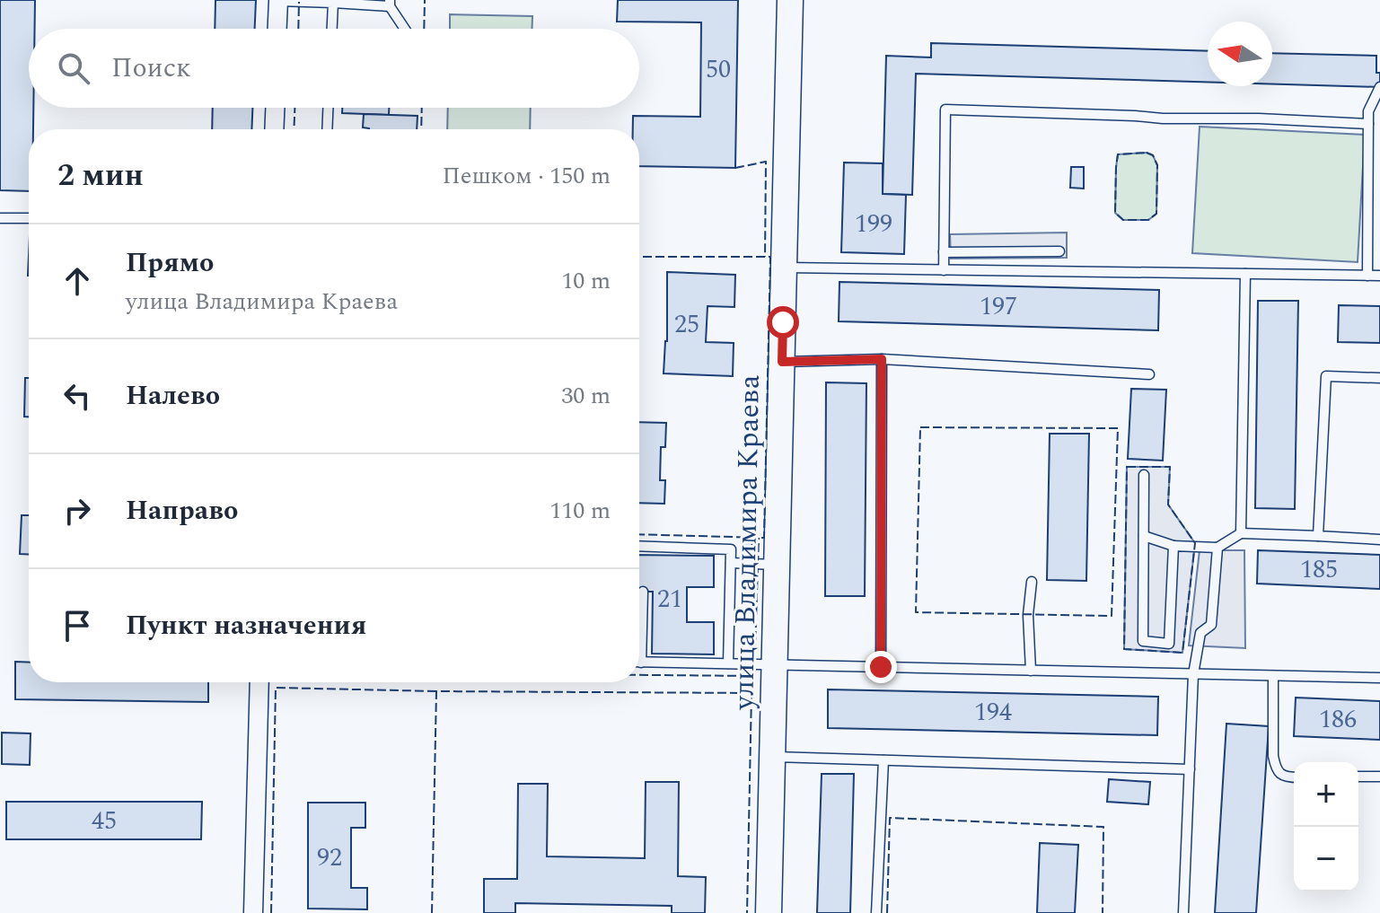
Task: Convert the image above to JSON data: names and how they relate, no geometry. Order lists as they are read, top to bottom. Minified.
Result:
{"streets":{"street":["улица Владимира Краева"]},"house_numbers":["50","199","197","25","185","21","194","186","45","92"],"north":"left","page":{"search":"Поиск","heading":["2 мин","Пешком · 150 m"],"list":[["Прямо","улица Владимира Краева","10 m"],["Налево","30 m"],["Направо","110 m"],"Пункт назначения"],"map_buttons":["+","−"]}}
